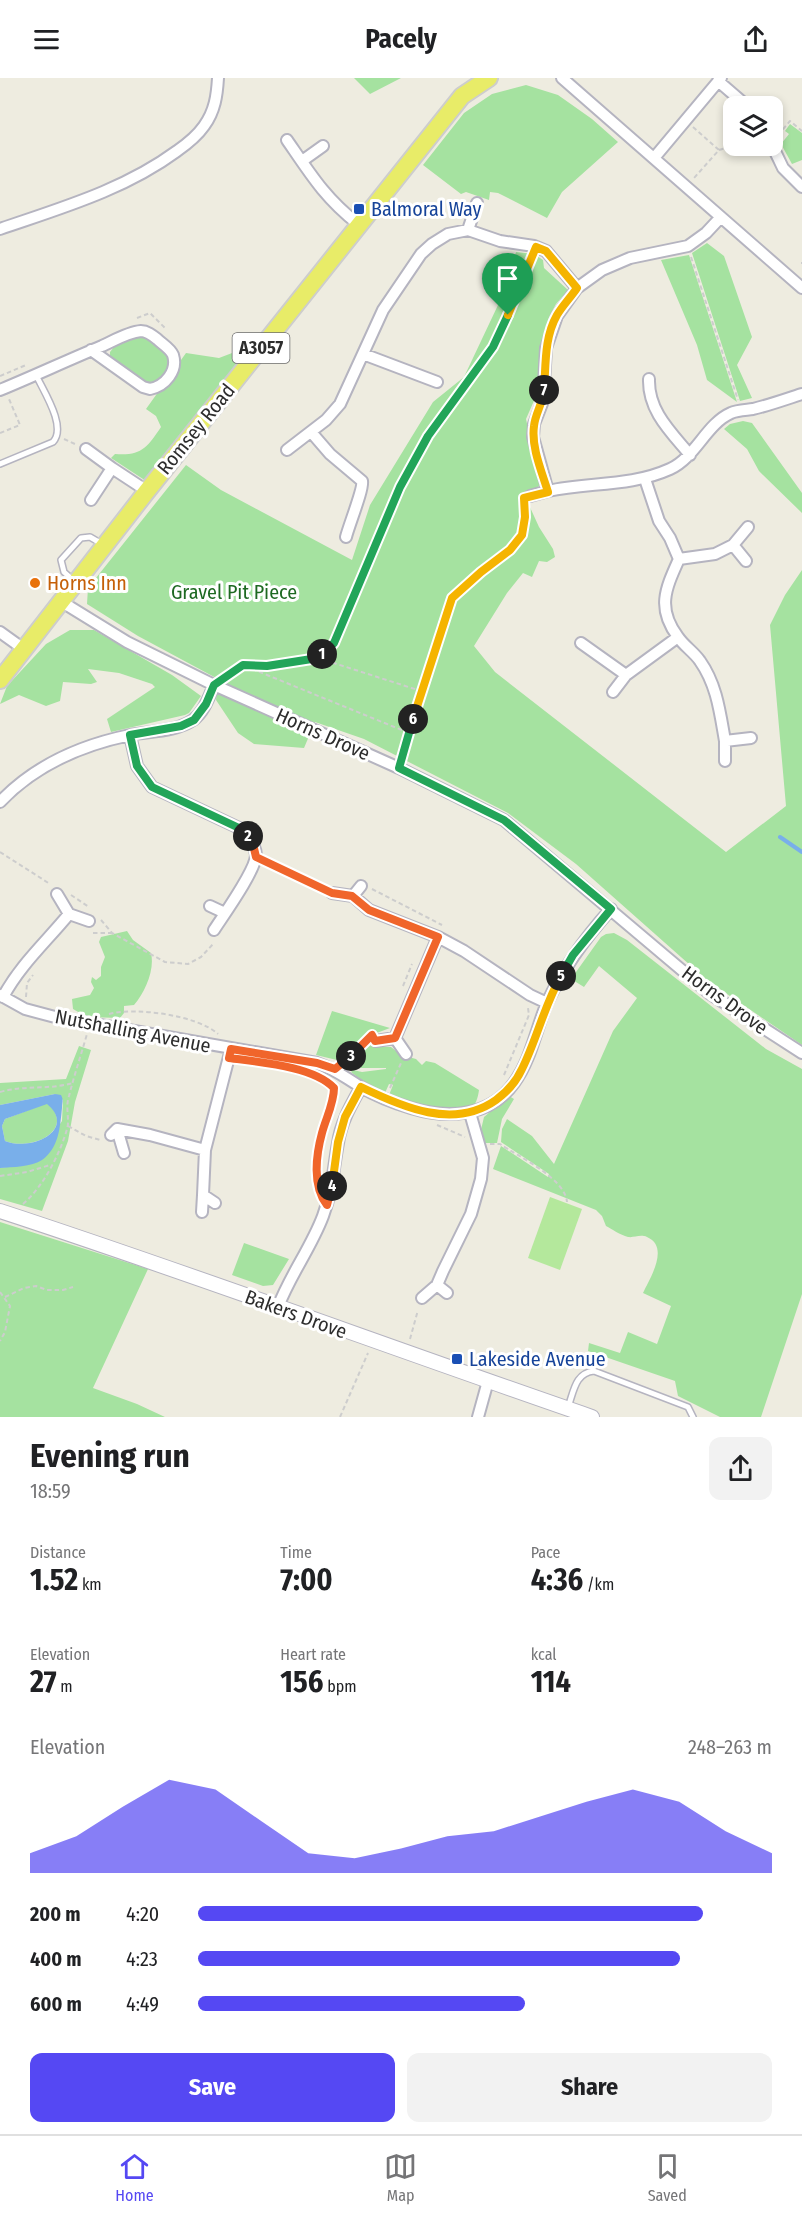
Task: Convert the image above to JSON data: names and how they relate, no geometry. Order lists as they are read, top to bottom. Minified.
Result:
{"streets":{"main road":["A3057","Romsey Road"],"street":["Horns Drove","Nutshalling Avenue","Bakers Drove"]},"crossings":[["Romsey Road","Horns Drove"]],"parks":["Gravel Pit Piece"],"places":{"transit":["Balmoral Way","Lakeside Avenue"],"other":["Horns Inn"]},"page":{"header":"Pacely","pins":["7","1","6","2","5","3","4"],"heading":["Evening run","18:59"],"stats":[["Distance","1.52 km"],["Time","7:00"],["Pace","4:36 /km"],["Elevation","27 m"],["Heart rate","156 bpm"],["kcal","114"]],"chart":["Elevation","248–263 m"],"list":[{"name":"200 m","note":"4:20"},{"name":"400 m","note":"4:23"},{"name":"600 m","note":"4:49"}],"buttons":["Save","Share"],"tabs":["Home","Map","Saved"]}}
